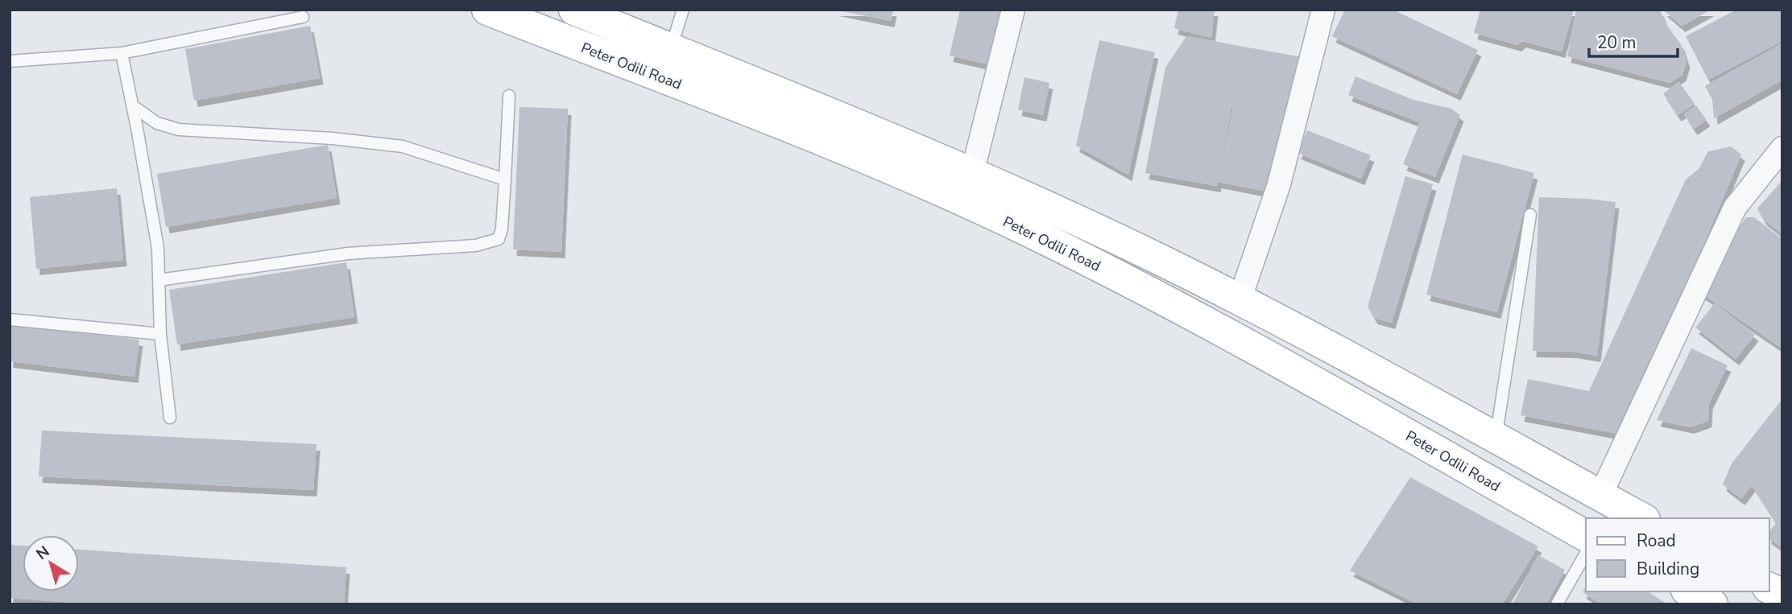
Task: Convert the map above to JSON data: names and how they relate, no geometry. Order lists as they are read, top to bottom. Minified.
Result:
{"streets":{"main road":["Peter Odili Road"]},"legend":["Road","Building"],"scale_bar":"20 m","north":"top left"}
